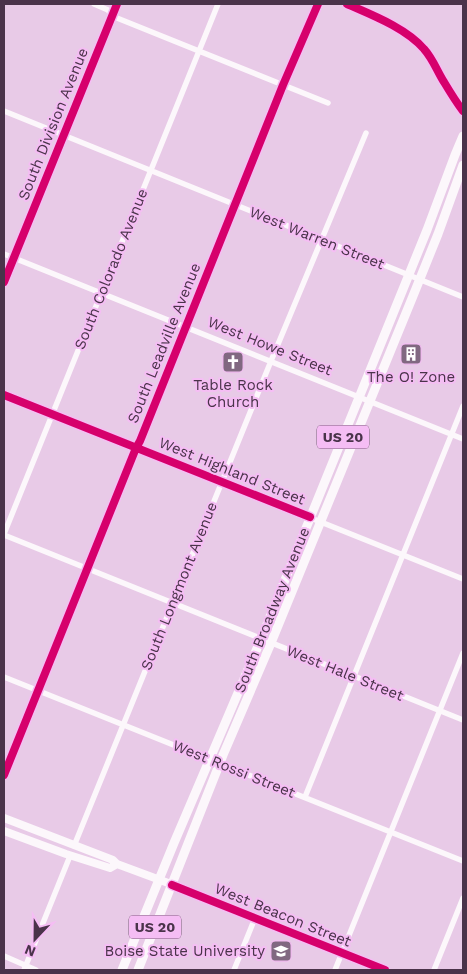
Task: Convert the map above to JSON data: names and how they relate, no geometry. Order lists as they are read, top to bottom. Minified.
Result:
{"streets":{"main road":["US 20","South Broadway Avenue"],"street":["South Division Avenue","West Warren Street","South Colorado Avenue","South Leadville Avenue","West Howe Street","West Highland Street","South Longmont Avenue","West Hale Street","West Rossi Street","West Beacon Street"]},"crossings":[["South Division Avenue","West Warren Street"],["South Division Avenue","West Howe Street"],["West Warren Street","South Colorado Avenue"],["West Warren Street","South Leadville Avenue"],["West Warren Street","South Longmont Avenue"],["West Warren Street","South Broadway Avenue"],["South Colorado Avenue","West Howe Street"],["South Colorado Avenue","West Highland Street"],["South Colorado Avenue","West Hale Street"],["South Leadville Avenue","West Howe Street"],["South Leadville Avenue","West Highland Street"],["South Leadville Avenue","West Hale Street"],["South Leadville Avenue","West Rossi Street"],["West Howe Street","South Longmont Avenue"],["West Howe Street","South Broadway Avenue"],["West Highland Street","South Longmont Avenue"],["West Highland Street","South Broadway Avenue"],["South Longmont Avenue","West Hale Street"],["South Longmont Avenue","West Rossi Street"],["South Longmont Avenue","West Beacon Street"],["South Broadway Avenue","West Hale Street"],["South Broadway Avenue","West Rossi Street"],["South Broadway Avenue","West Beacon Street"]],"places":{"building":["The O! Zone"],"church":["Table Rock Church"],"school or university":["Boise State University"]},"north":"bottom"}
